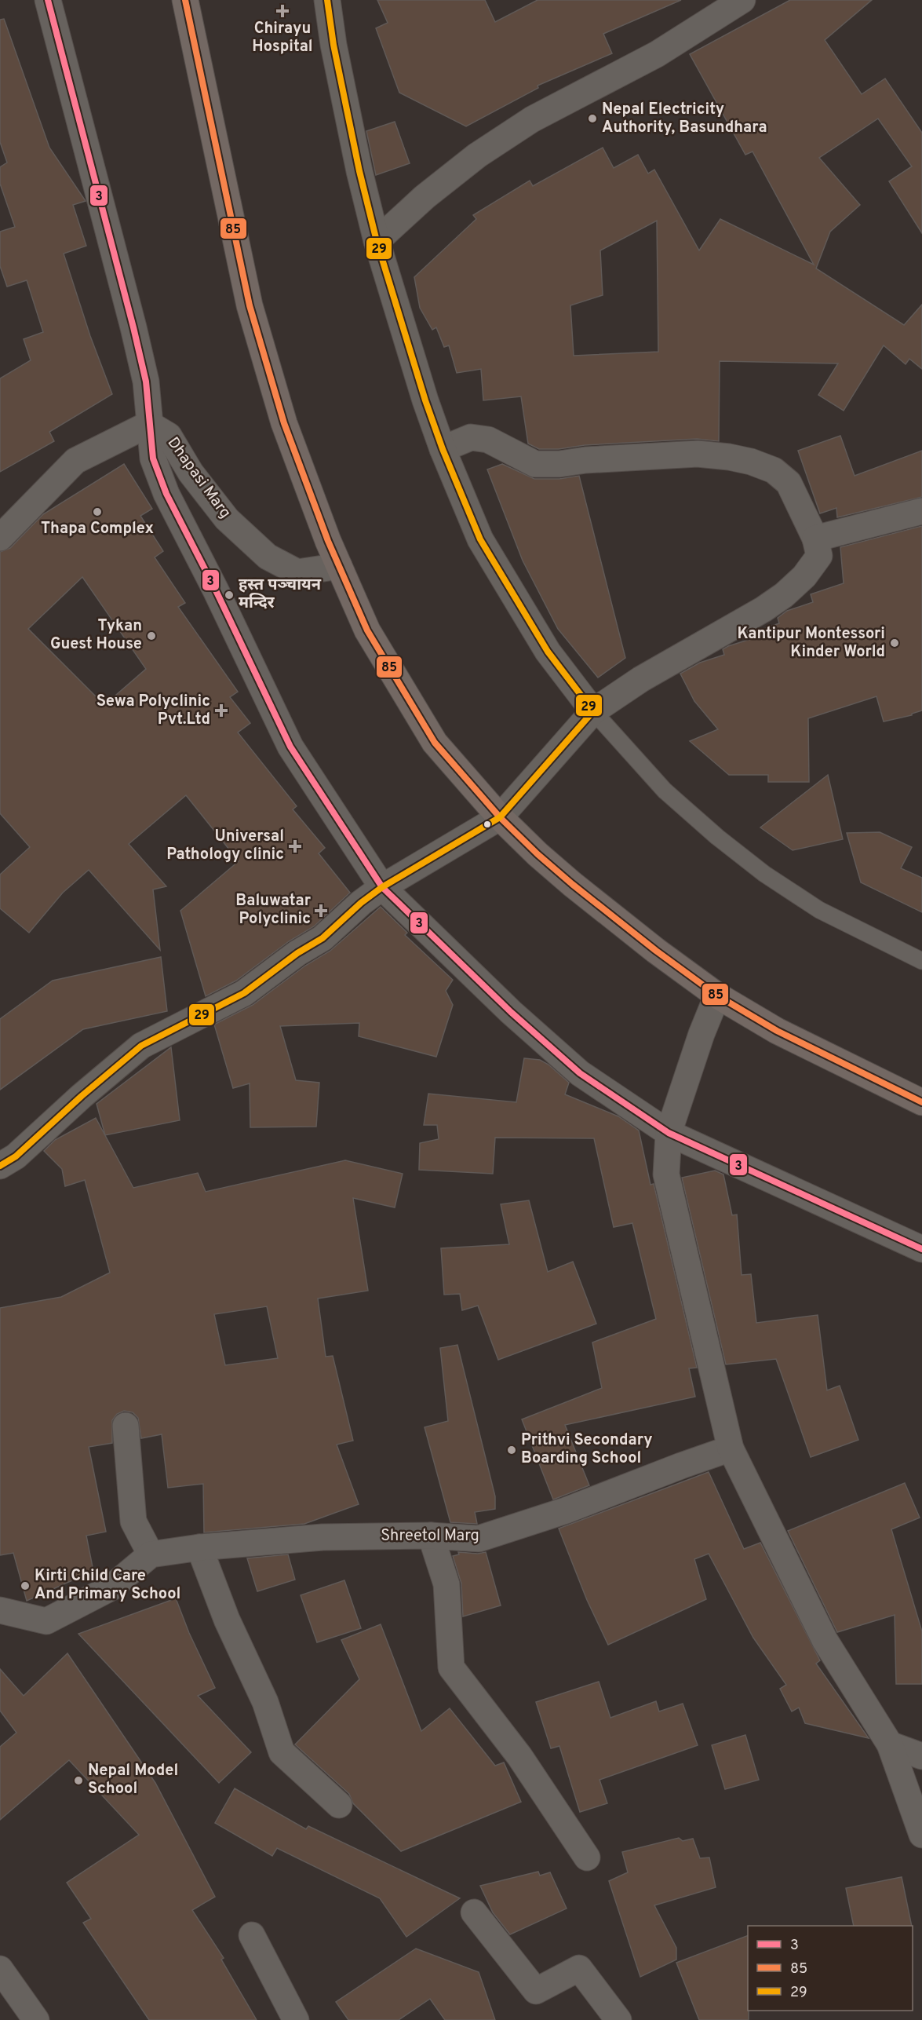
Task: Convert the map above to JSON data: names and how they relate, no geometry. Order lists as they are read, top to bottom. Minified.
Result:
{"streets":{"street":["Dhapasi Marg","Shreetol Marg"]},"places":{"health":["Chirayu Hospital","Sewa Polyclinic Pvt.Ltd","Universal Pathology clinic","Baluwatar Polyclinic"],"other":["Nepal Electricity Authority, Basundhara","Thapa Complex","हस्त पञ्चायन मन्दिर","Tykan Guest House","Kantipur Montessori Kinder World","Prithvi Secondary Boarding School","Kirti Child Care And Primary School","Nepal Model School"]},"lines":["transit line 3","transit line 85","transit line 29"],"legend":["3","85","29"]}
